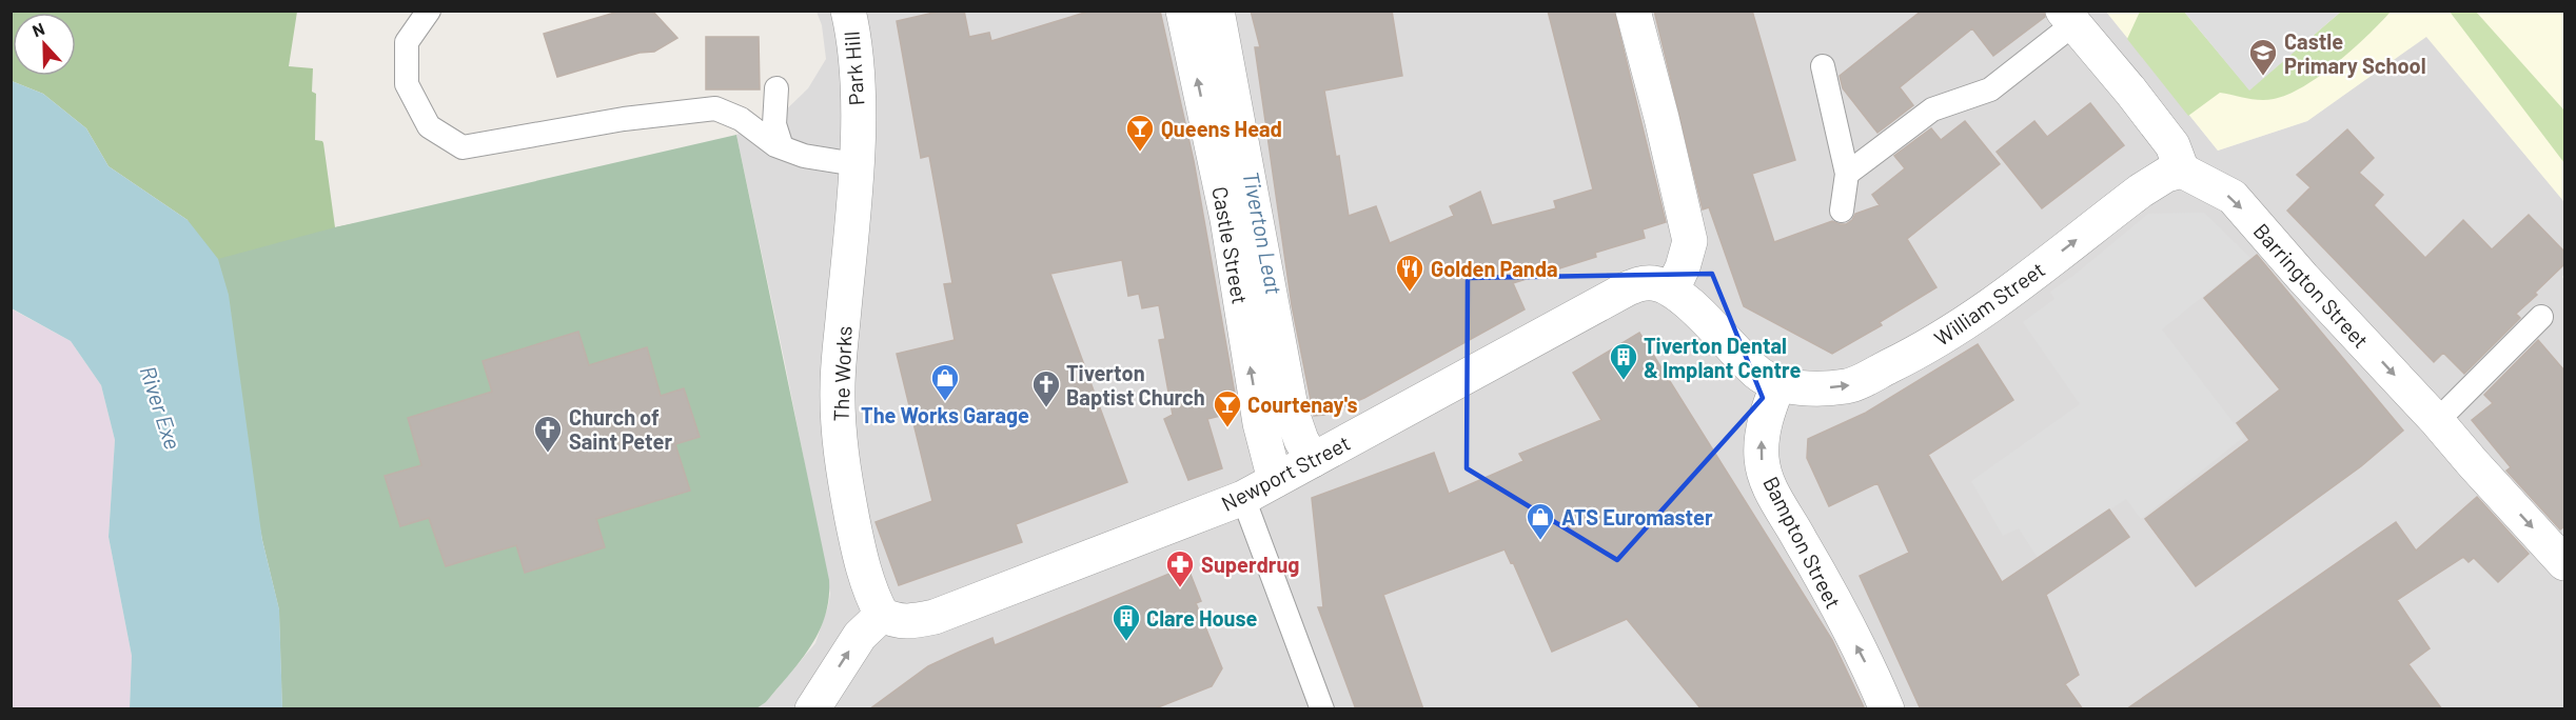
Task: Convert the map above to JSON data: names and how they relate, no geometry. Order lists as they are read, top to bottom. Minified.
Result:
{"streets":{"street":["Park Hill","Castle Street","Barrington Street","William Street","The Works","Newport Street","Bampton Street"]},"crossings":[["Park Hill","The Works"],["Castle Street","Newport Street"],["Barrington Street","William Street"],["William Street","Bampton Street"],["The Works","Newport Street"]],"one_way":["Barrington Street","William Street","Bampton Street"],"water":["Tiverton Leat","River Exe"],"places":{"school or university":["Castle Primary School"],"bar":["Queens Head","Courtenay's"],"restaurant":["Golden Panda"],"building":["Tiverton Dental & Implant Centre","Clare House"],"shop":["The Works Garage","ATS Euromaster"],"church":["Tiverton Baptist Church","Church of Saint Peter"],"pharmacy":["Superdrug"]},"north":"top"}
